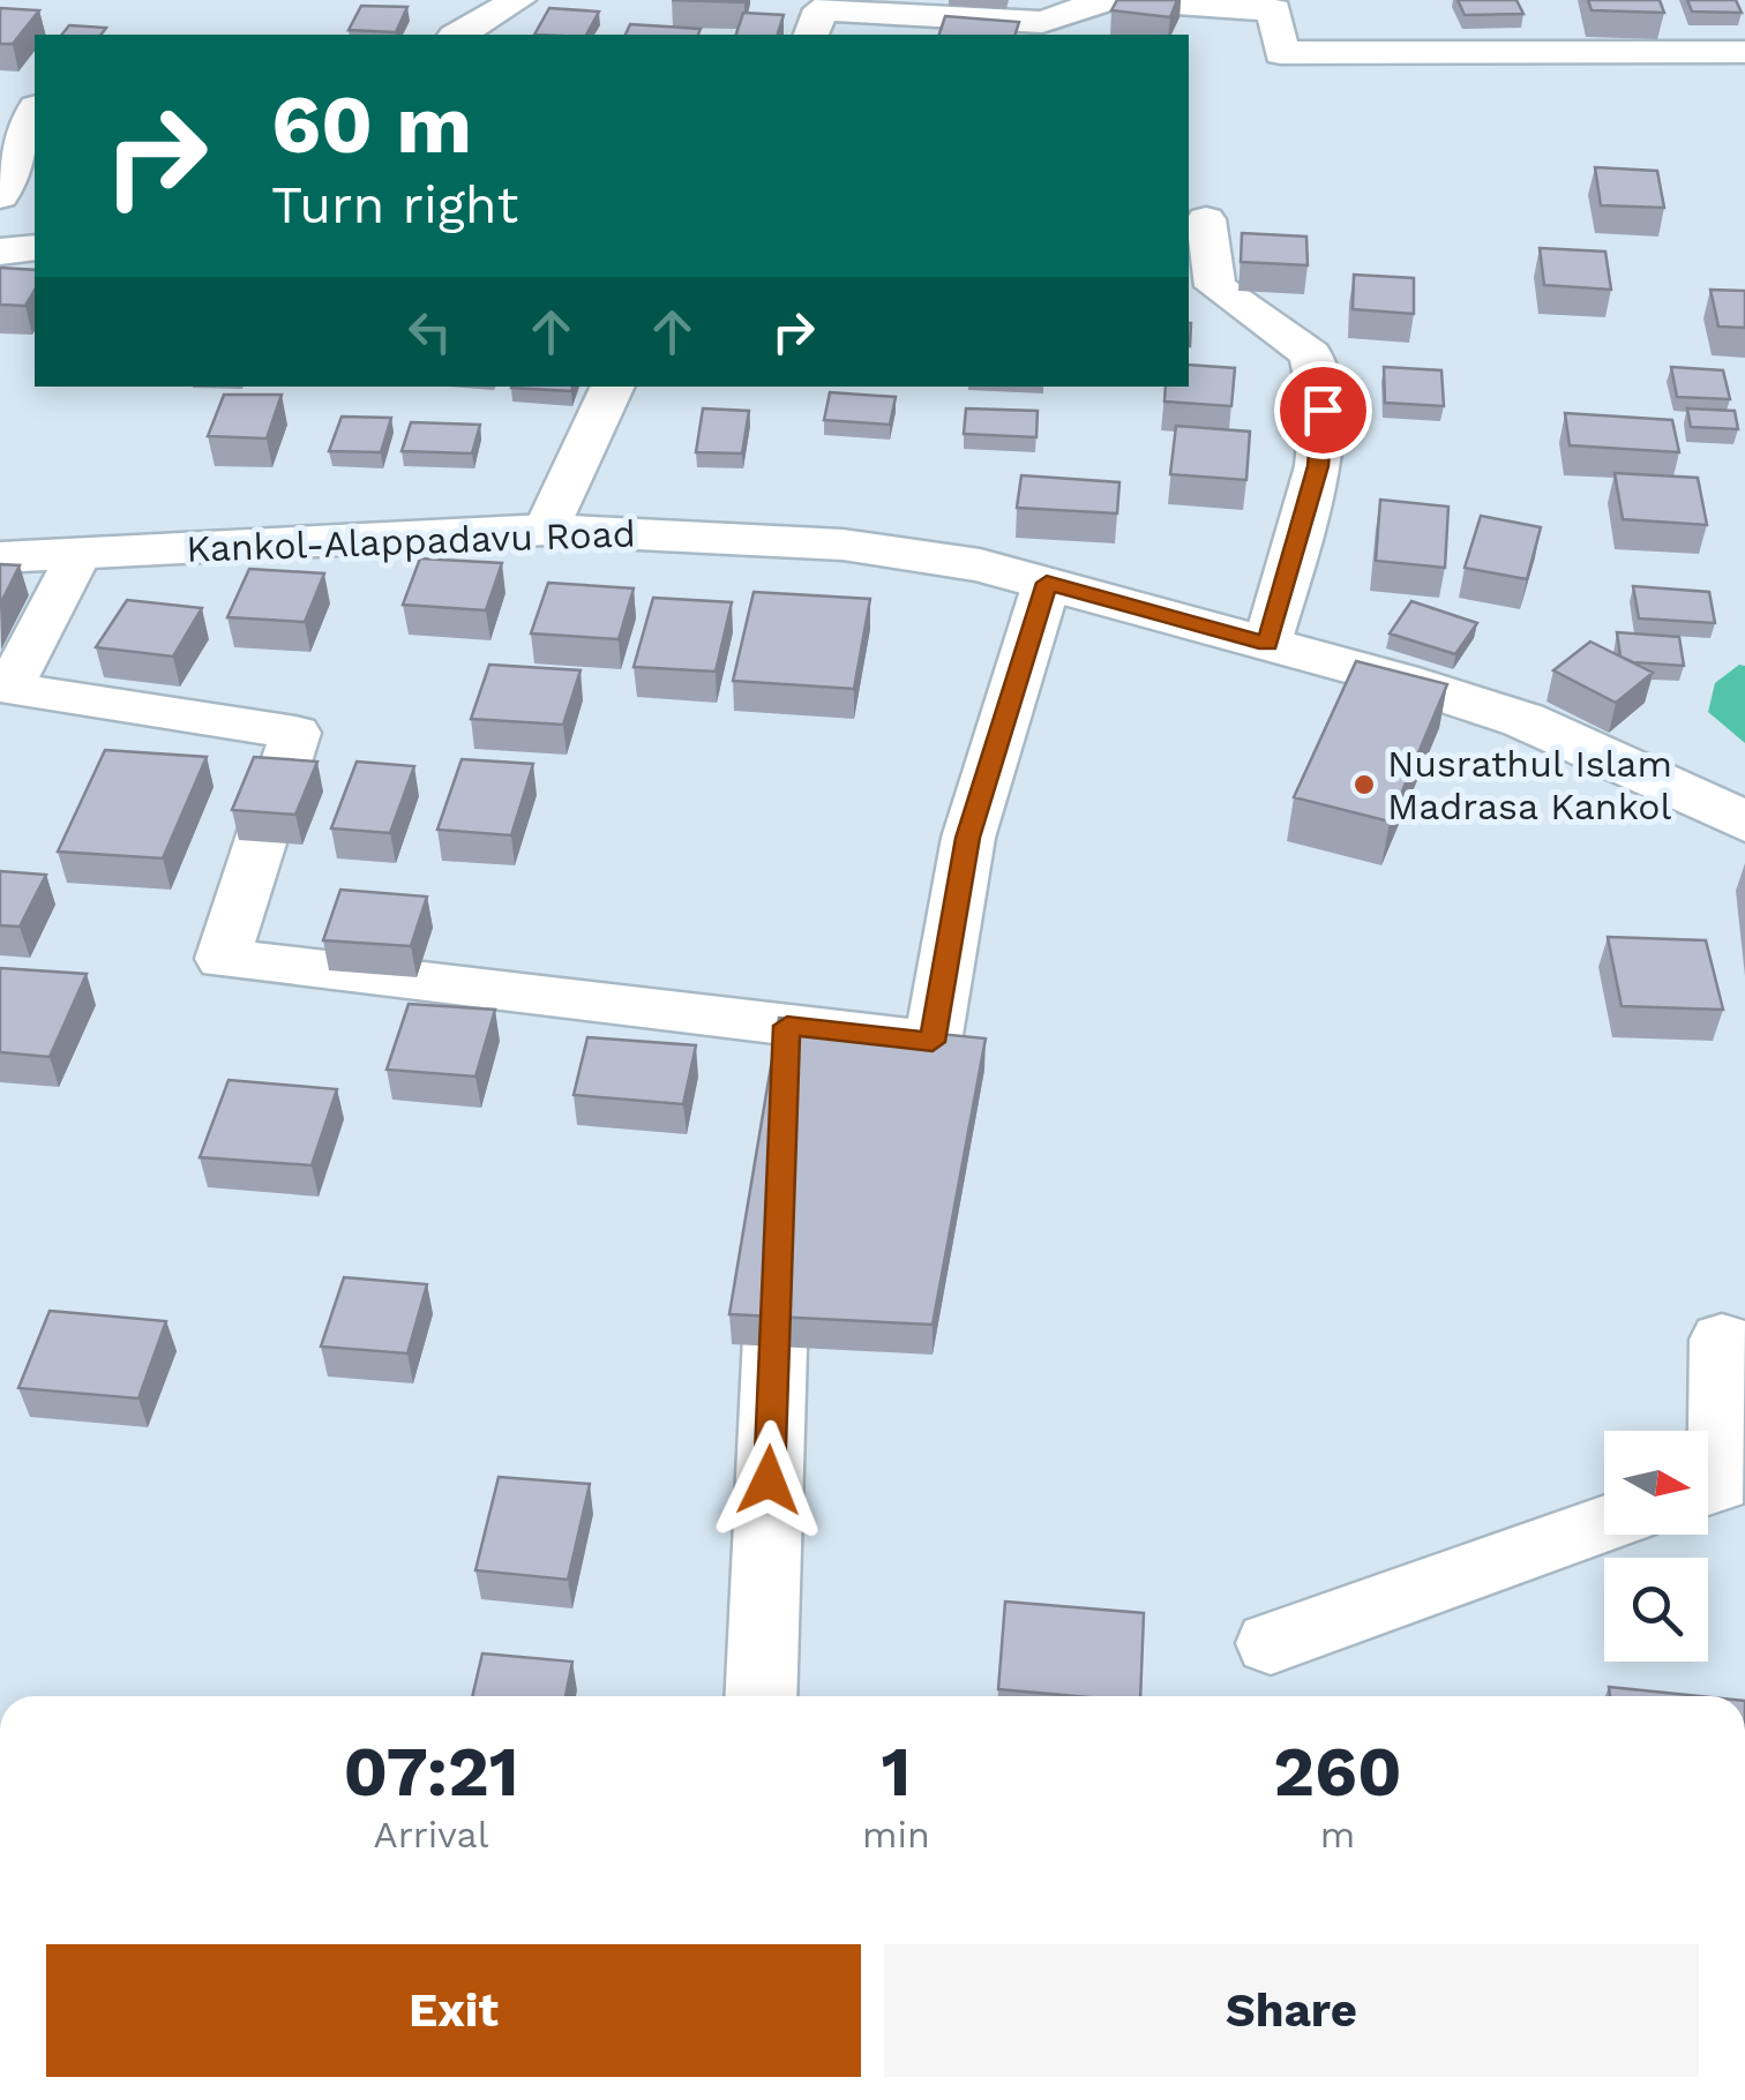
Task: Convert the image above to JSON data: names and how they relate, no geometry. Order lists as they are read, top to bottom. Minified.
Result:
{"streets":{"main road":["Kankol-Alappadavu Road"]},"places":["Nusrathul Islam Madrasa Kankol"],"north":"right","page":{"turn":["60 m","Turn right"],"eta":["07:21","Arrival","1","min","260","m"],"buttons":["Exit","Share"]}}
